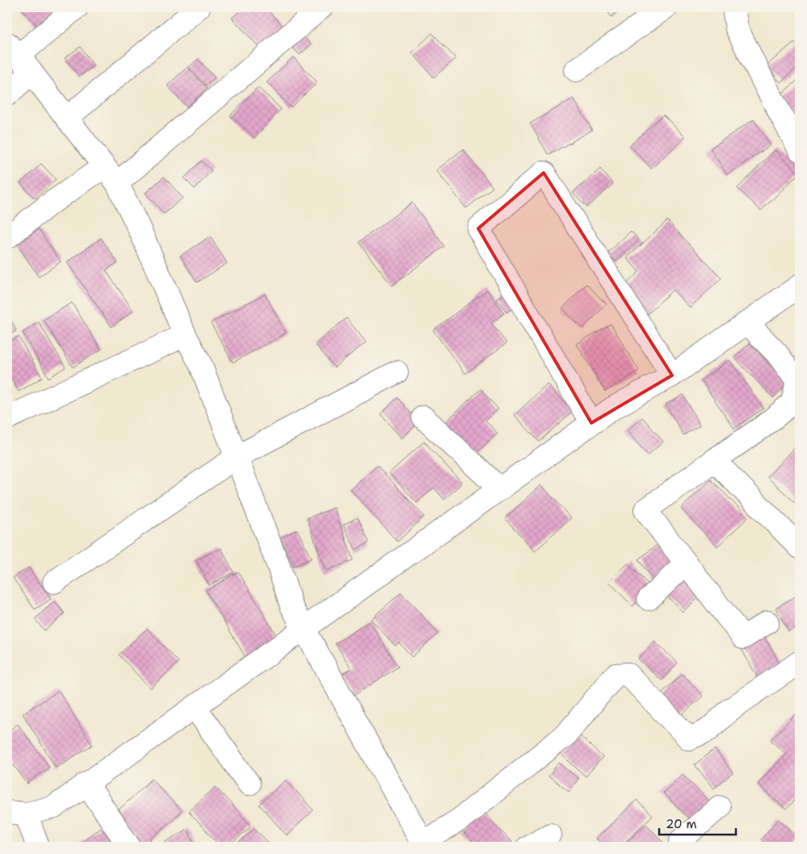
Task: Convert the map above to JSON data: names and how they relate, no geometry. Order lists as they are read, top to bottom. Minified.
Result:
{"scale_bar":"20 m"}
